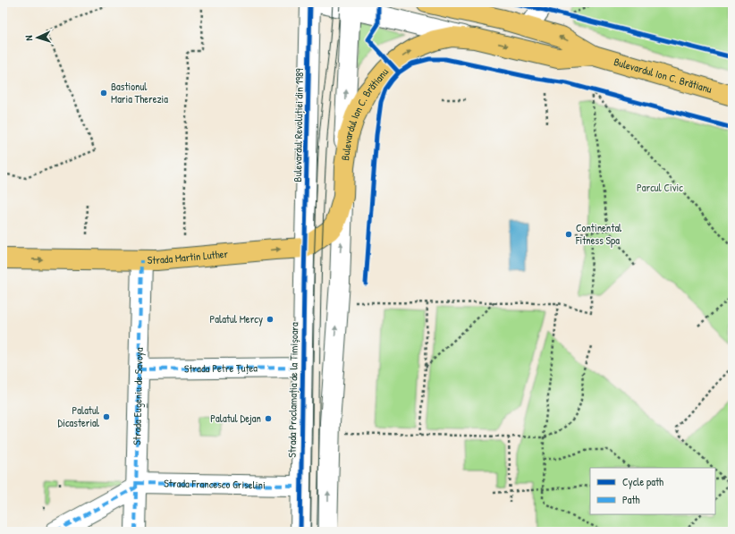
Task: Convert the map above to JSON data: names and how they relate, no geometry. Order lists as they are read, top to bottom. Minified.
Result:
{"streets":{"main road":["Bulevardul Ion C. Brătianu","Strada Martin Luther"],"street":["Bulevardul Revoluției din 1989","Strada Petre Țuțea","Strada Proclamația de la Timișoara","Strada Eugeniu de Savoya","Strada Francesco Griselini"]},"crossings":[["Bulevardul Revoluției din 1989","Strada Martin Luther"],["Bulevardul Revoluției din 1989","Strada Proclamația de la Timișoara"],["Strada Martin Luther","Strada Proclamația de la Timișoara"],["Strada Martin Luther","Strada Eugeniu de Savoya"],["Strada Petre Țuțea","Strada Proclamația de la Timișoara"],["Strada Petre Țuțea","Strada Eugeniu de Savoya"],["Strada Eugeniu de Savoya","Strada Francesco Griselini"]],"one_way":["Strada Martin Luther"],"parks":["Parcul Civic"],"places":["Bastionul Maria Therezia","Continental Fitness Spa","Palatul Mercy","Palatul Dicasterial","Palatul Dejan"],"legend":["Cycle path","Path"],"north":"left"}
